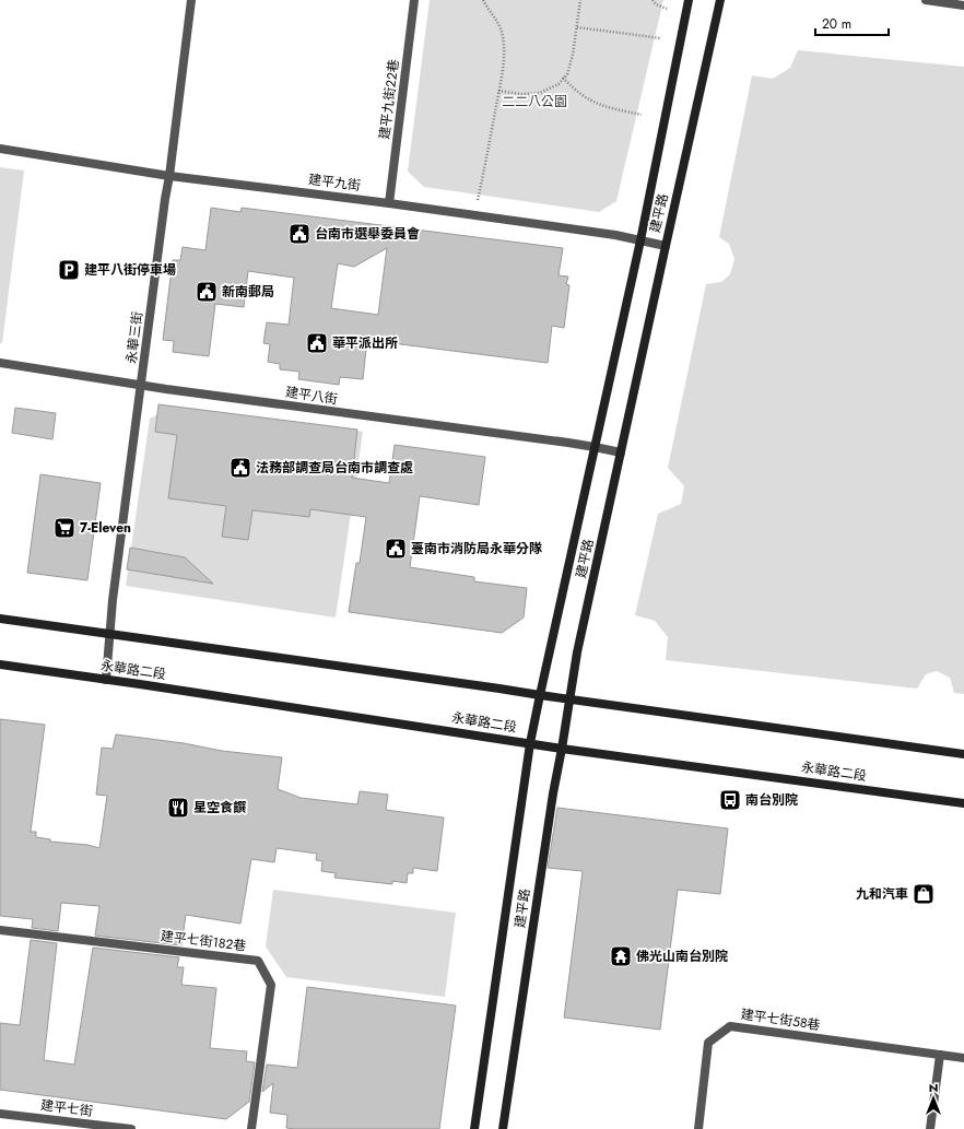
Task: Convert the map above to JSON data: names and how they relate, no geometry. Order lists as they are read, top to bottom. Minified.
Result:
{"streets":{"street":["建平九街22巷","建平九街","建平路","永華三街","建平八街","永華路二段","建平七街182巷","建平七街58巷","建平七街"]},"crossings":[["建平九街22巷","建平九街"],["建平九街","建平路"],["建平九街","永華三街"],["建平路","建平八街"],["建平路","永華路二段"],["永華三街","建平八街"],["永華三街","永華路二段"]],"parks":["二二八公園"],"places":{"public building":["台南市選舉委員會","新南郵局","華平派出所","法務部調查局台南市調查處","臺南市消防局永華分隊"],"parking":["建平八街停車場"],"supermarket":["7-Eleven"],"bus stop":["南台別院"],"restaurant":["星空食饌"],"shop":["九和汽車"],"temple":["佛光山南台別院"]},"scale_bar":"20 m","north":"top"}
